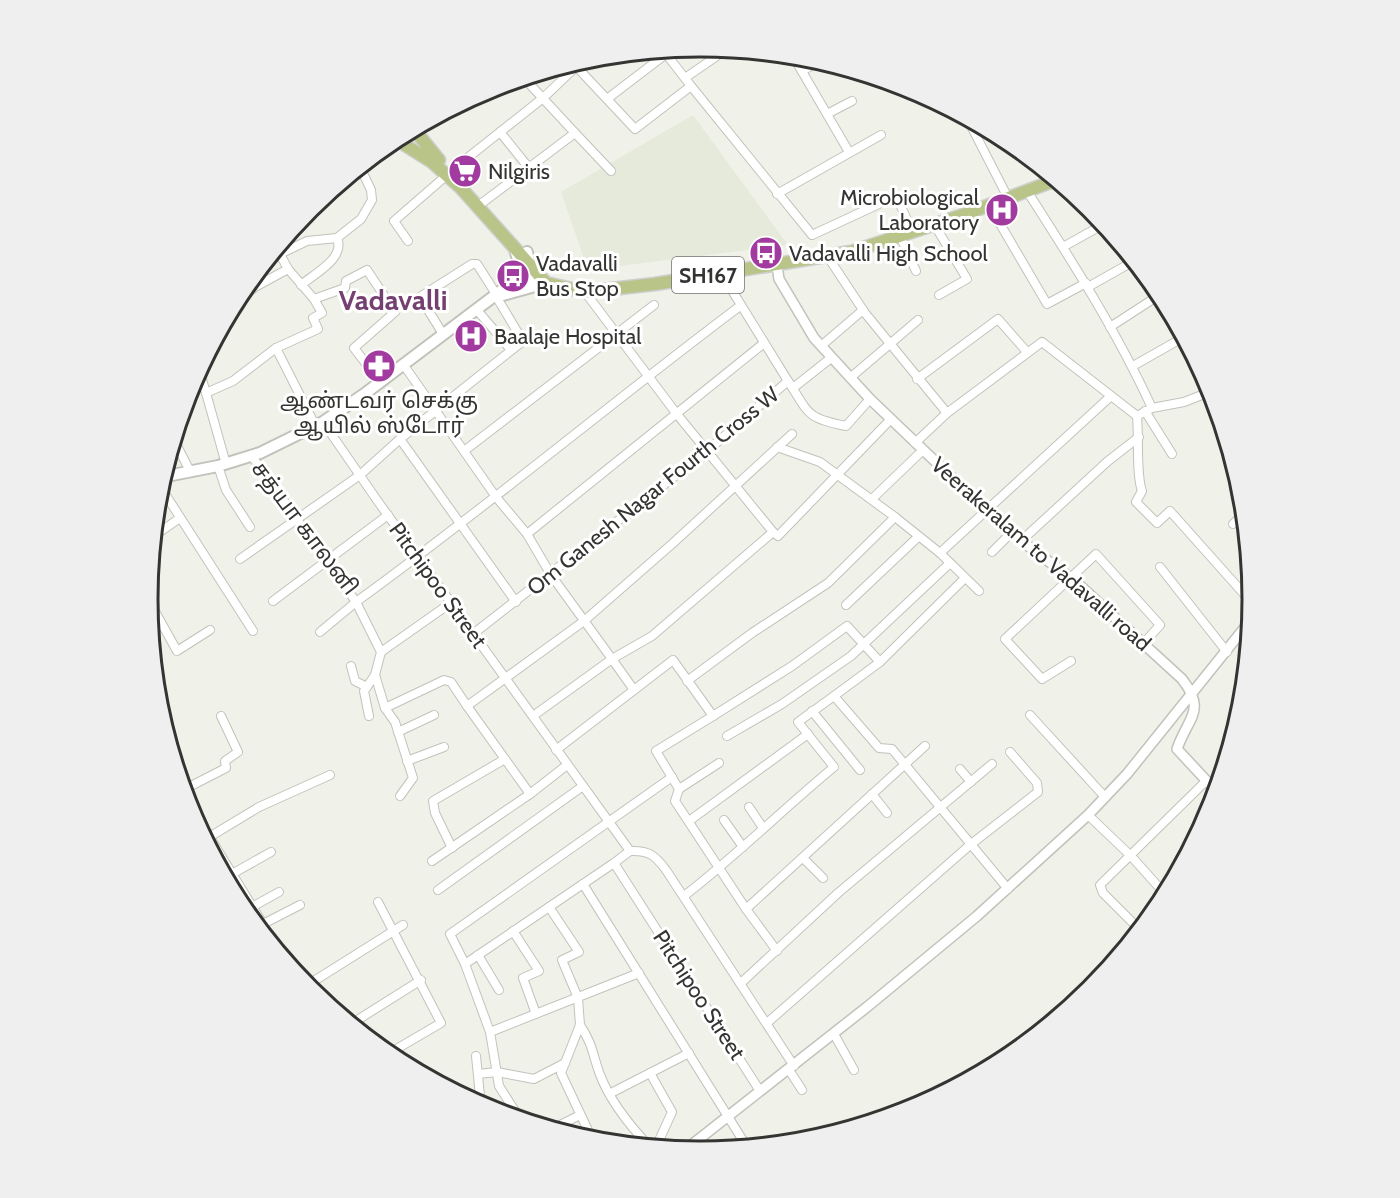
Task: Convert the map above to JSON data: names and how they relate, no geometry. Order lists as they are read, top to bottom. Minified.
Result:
{"streets":{"main road":["SH167"],"street":["Om Ganesh Nagar Fourth Cross W","சத்யா காலனி","Veerakeralam to Vadavalli road","Pitchipoo Street"]},"crossings":[["SH167","Om Ganesh Nagar Fourth Cross W"],["SH167","Veerakeralam to Vadavalli road"],["Om Ganesh Nagar Fourth Cross W","சத்யா காலனி"],["Om Ganesh Nagar Fourth Cross W","Pitchipoo Street"],["சத்யா காலனி","Pitchipoo Street"]],"districts":["Vadavalli"],"places":{"supermarket":["Nilgiris"],"hospital":["Microbiological Laboratory","Baalaje Hospital"],"bus stop":["Vadavalli High School","Vadavalli Bus Stop"],"pharmacy":["ஆண்டவர் செக்கு ஆயில் ஸ்டோர்"]}}
